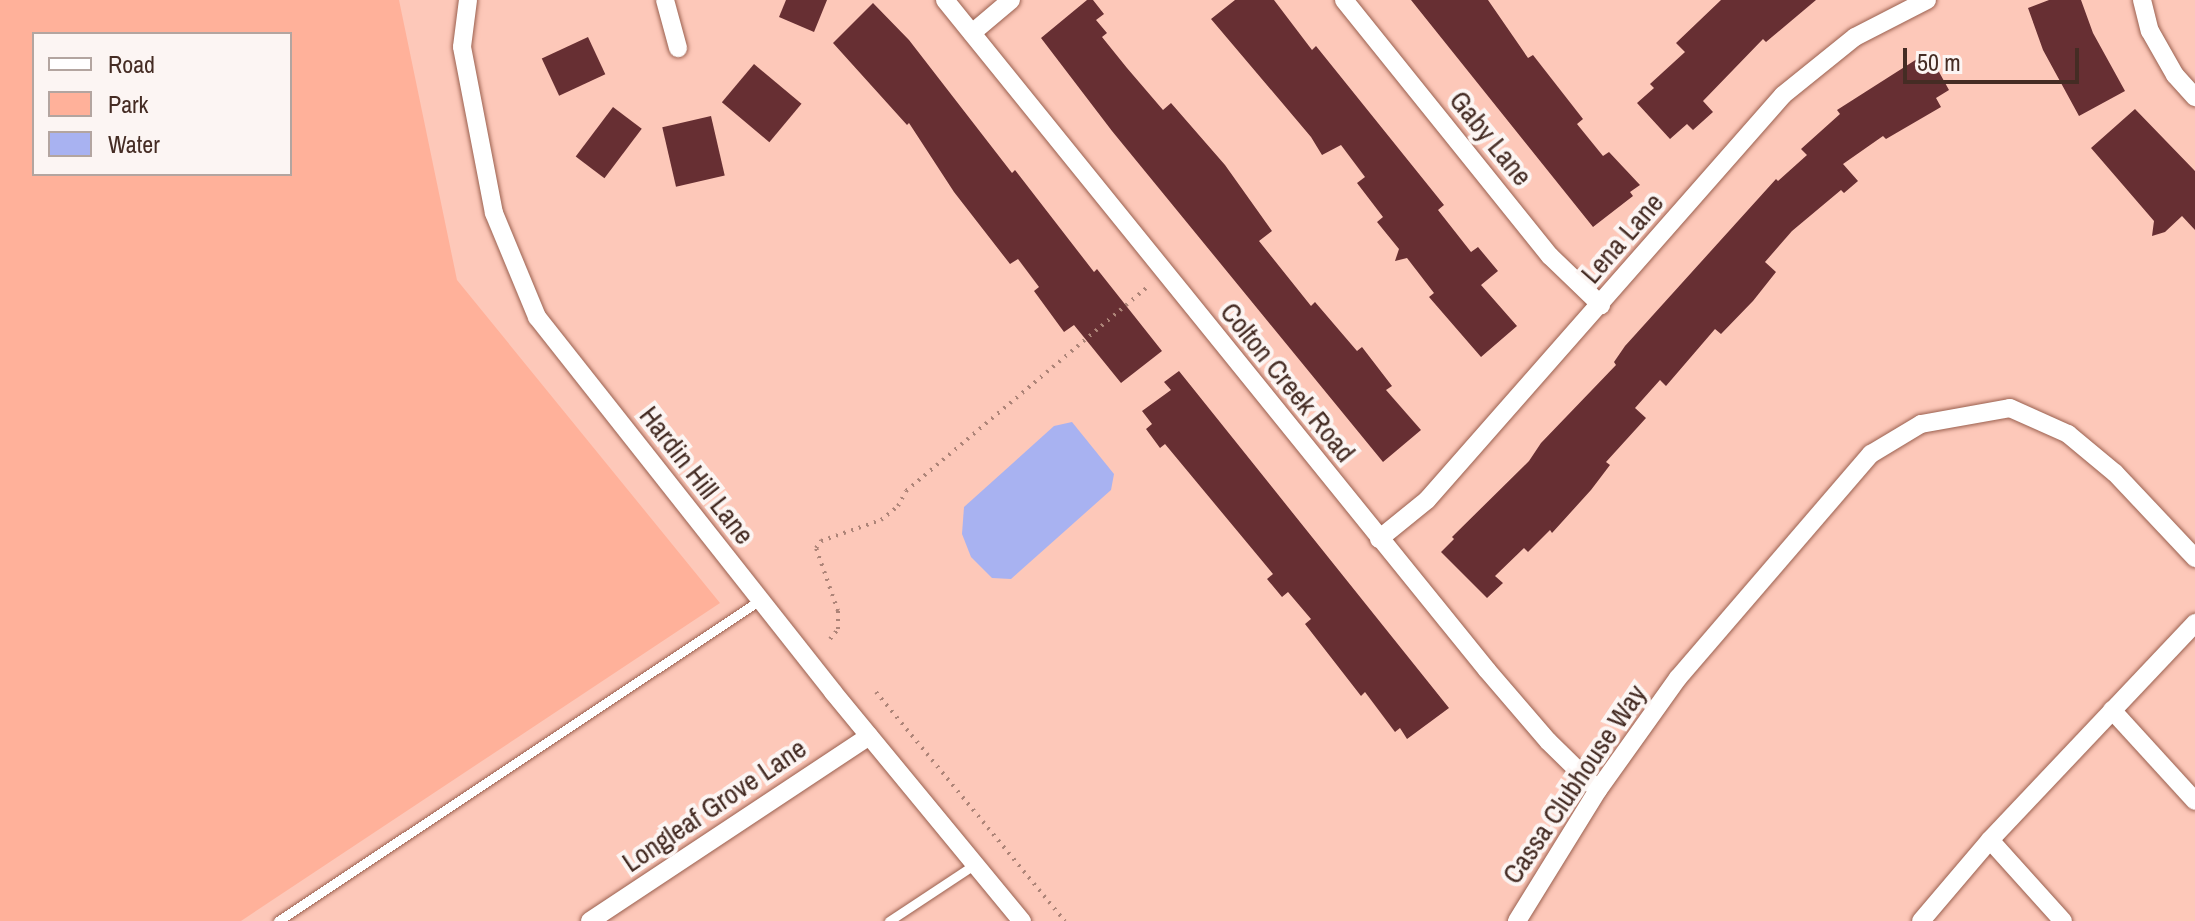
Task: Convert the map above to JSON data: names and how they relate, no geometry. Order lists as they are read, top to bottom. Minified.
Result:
{"streets":{"street":["Gaby Lane","Lena Lane","Colton Creek Road","Hardin Hill Lane","Cassa Clubhouse Way","Longleaf Grove Lane"]},"crossings":[["Gaby Lane","Lena Lane"],["Lena Lane","Colton Creek Road"],["Colton Creek Road","Cassa Clubhouse Way"],["Hardin Hill Lane","Longleaf Grove Lane"]],"legend":["Road","Park","Water"],"scale_bar":"50 m"}
